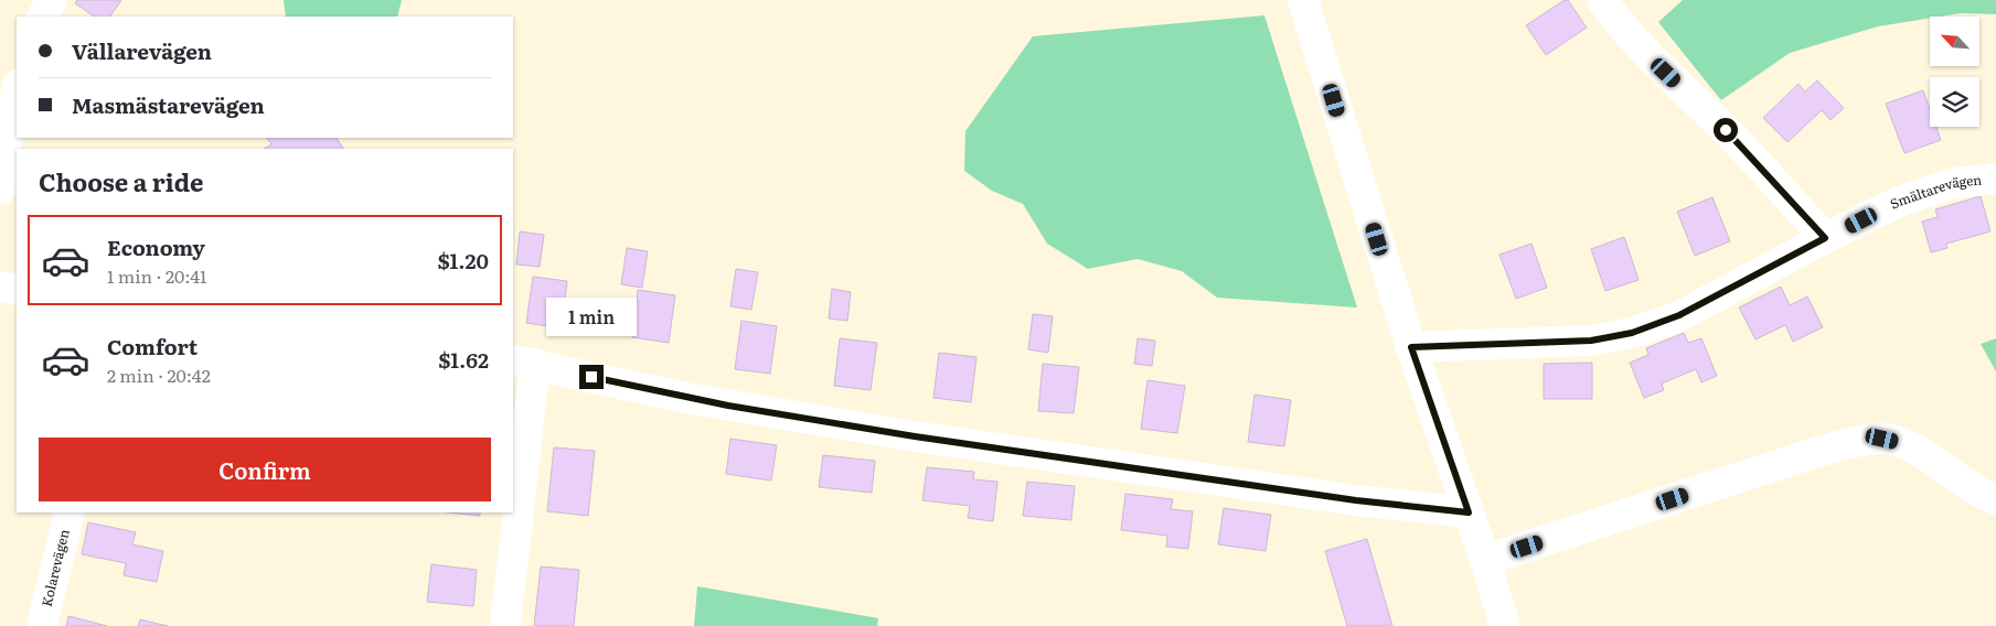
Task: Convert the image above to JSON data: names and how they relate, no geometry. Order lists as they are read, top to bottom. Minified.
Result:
{"streets":{"street":["Smältarevägen","Kolarevägen"]},"north":"top left","page":{"banner":["Vällarevägen","Masmästarevägen"],"heading":"Choose a ride","list":[{"name":"Economy","note":"1 min · 20:41","value":"$1.20"},{"name":"Comfort","note":"2 min · 20:42","value":"$1.62"}],"bubble":"1 min","buttons":"Confirm"}}
